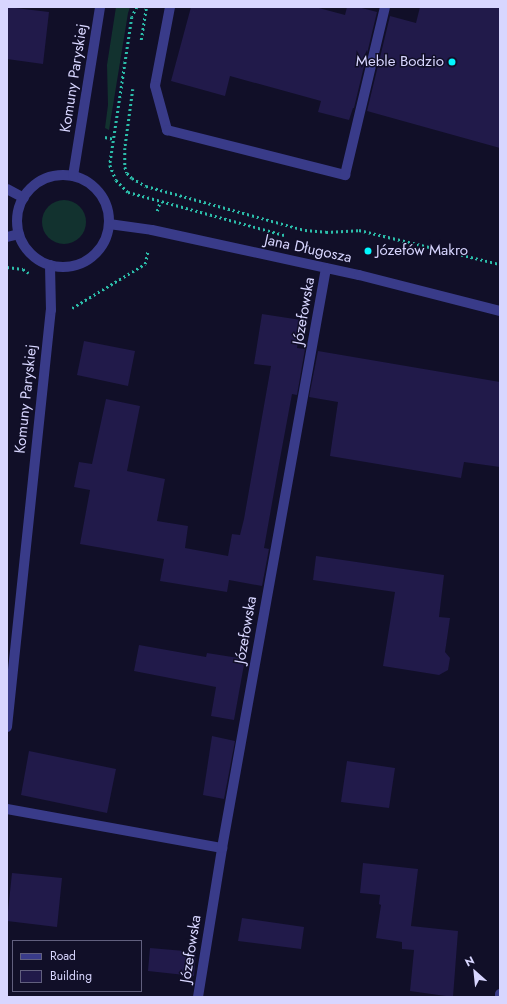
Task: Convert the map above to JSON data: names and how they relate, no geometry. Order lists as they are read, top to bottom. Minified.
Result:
{"streets":{"street":["Komuny Paryskiej","Jana Długosza","Józefowska"]},"crossings":[["Komuny Paryskiej","Jana Długosza"],["Jana Długosza","Józefowska"]],"places":["Meble Bodzio","Józefów Makro"],"legend":["Road","Building"],"north":"top left"}
